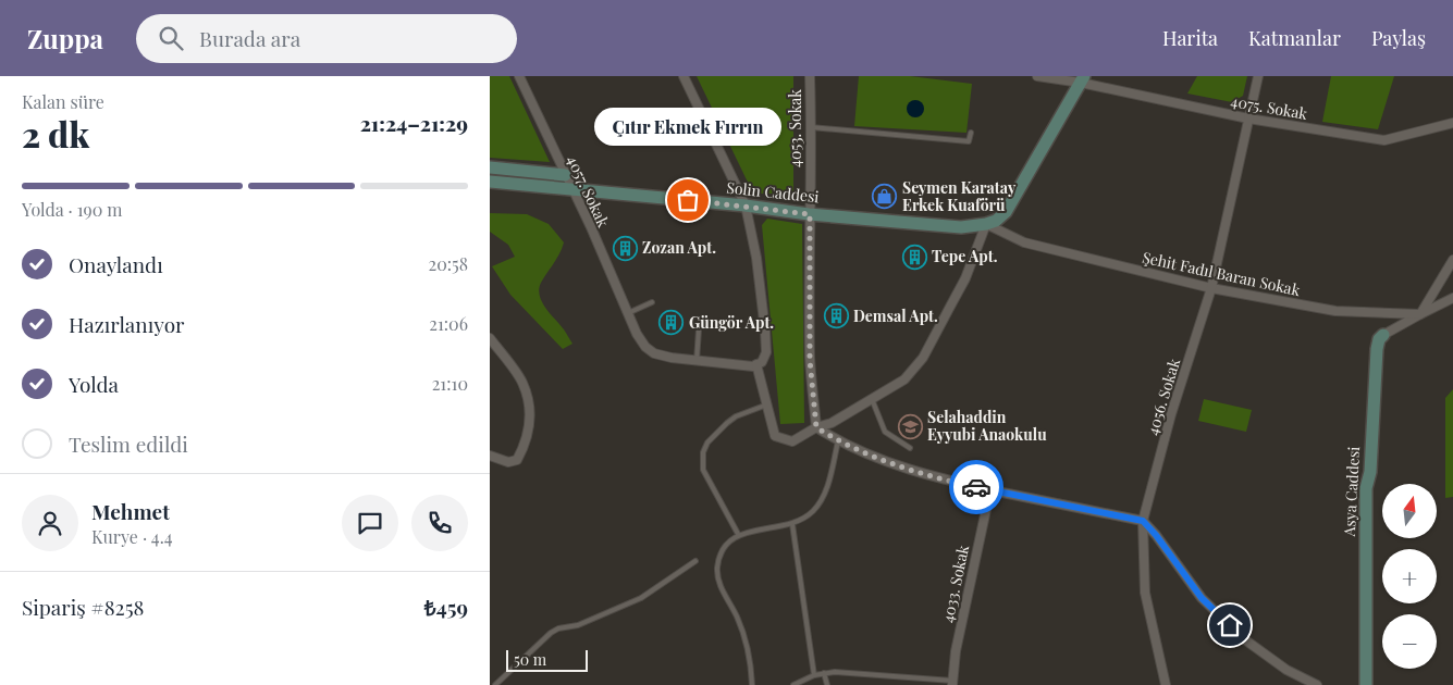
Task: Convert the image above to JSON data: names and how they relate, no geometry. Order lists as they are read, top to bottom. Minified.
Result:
{"streets":{"street":["4075. Sokak","4053. Sokak","4057. Sokak","Solin Caddesi","Şehit Fadıl Baran Sokak","4056. Sokak","Asya Caddesi","4033. Sokak"]},"crossings":[["4075. Sokak","4056. Sokak"],["4053. Sokak","Solin Caddesi"],["4057. Sokak","Solin Caddesi"],["Solin Caddesi","Şehit Fadıl Baran Sokak"],["Şehit Fadıl Baran Sokak","4056. Sokak"]],"places":{"shop":["Seymen Karatay Erkek Kuaförü"],"other":["Çıtır Ekmek Fırrın"],"building":["Zozan Apt.","Tepe Apt.","Demsal Apt.","Güngör Apt."],"school or university":["Selahaddin Eyyubi Anaokulu"]},"scale_bar":"50 m","north":"top","page":{"header":"Zuppa","search":"Burada ara","nav":["Harita","Katmanlar","Paylaş"],"heading":["2 dk","Kalan süre","21:24–21:29"],"panel":["Mehmet","Kurye · 4.4","Sipariş #8258","₺459"],"bubble":"Çıtır Ekmek Fırrın","bar":"Yolda · 190 m","list":[["Onaylandı","20:58"],["Hazırlanıyor","21:06"],["Yolda","21:10"],"Teslim edildi"],"map_buttons":["+","−"],"scale":"50 m"}}
